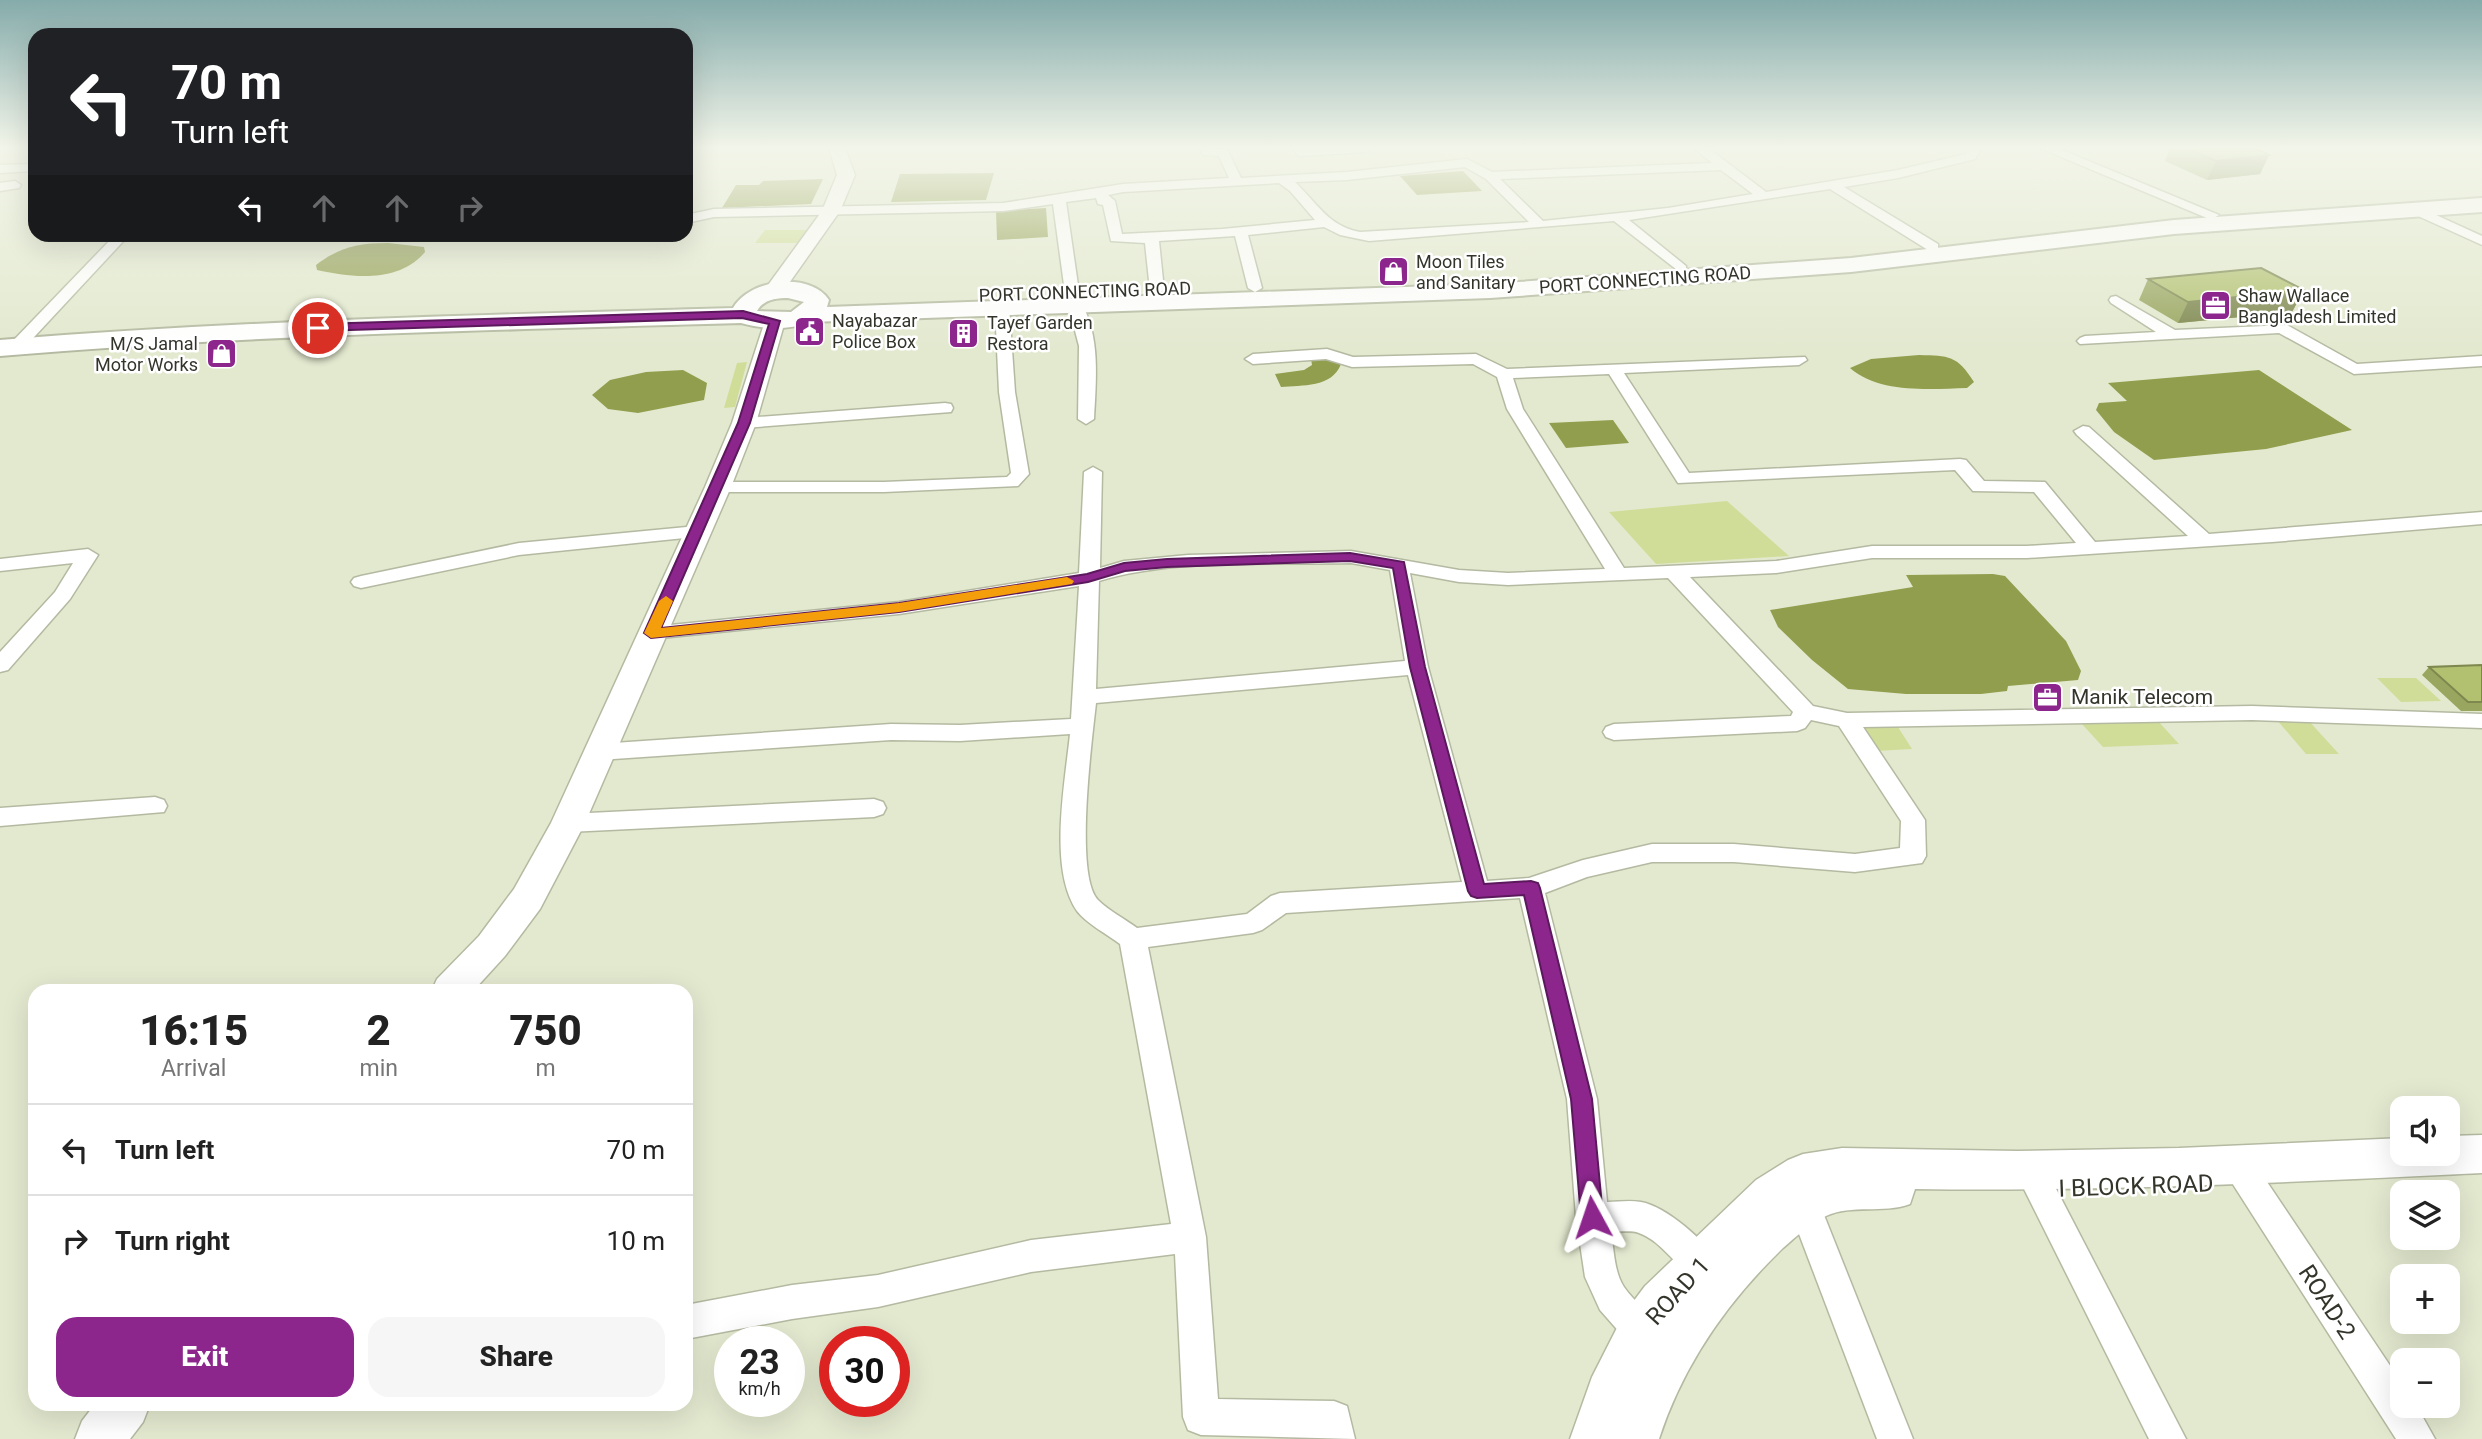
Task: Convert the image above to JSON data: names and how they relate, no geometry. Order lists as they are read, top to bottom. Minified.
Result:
{"streets":{"highway":["PORT CONNECTING ROAD"],"street":["I BLOCK ROAD","ROAD 1","ROAD-2"]},"crossings":[["I BLOCK ROAD","ROAD 1"],["I BLOCK ROAD","ROAD-2"]],"places":{"shop":["Moon Tiles and Sanitary","M/S Jamal Motor Works"],"office":["Shaw Wallace Bangladesh Limited","Manik Telecom"],"public building":["Nayabazar Police Box"],"building":["Tayef Garden Restora"]},"page":{"turn":["70 m","Turn left"],"eta":["16:15","Arrival","2","min","750","m"],"map_buttons":["+","−"],"list":[{"name":"Turn left","value":"70 m"},{"name":"Turn right","value":"10 m"}],"buttons":["Exit","Share"],"speed":"23 km/h","limit":"30"}}
